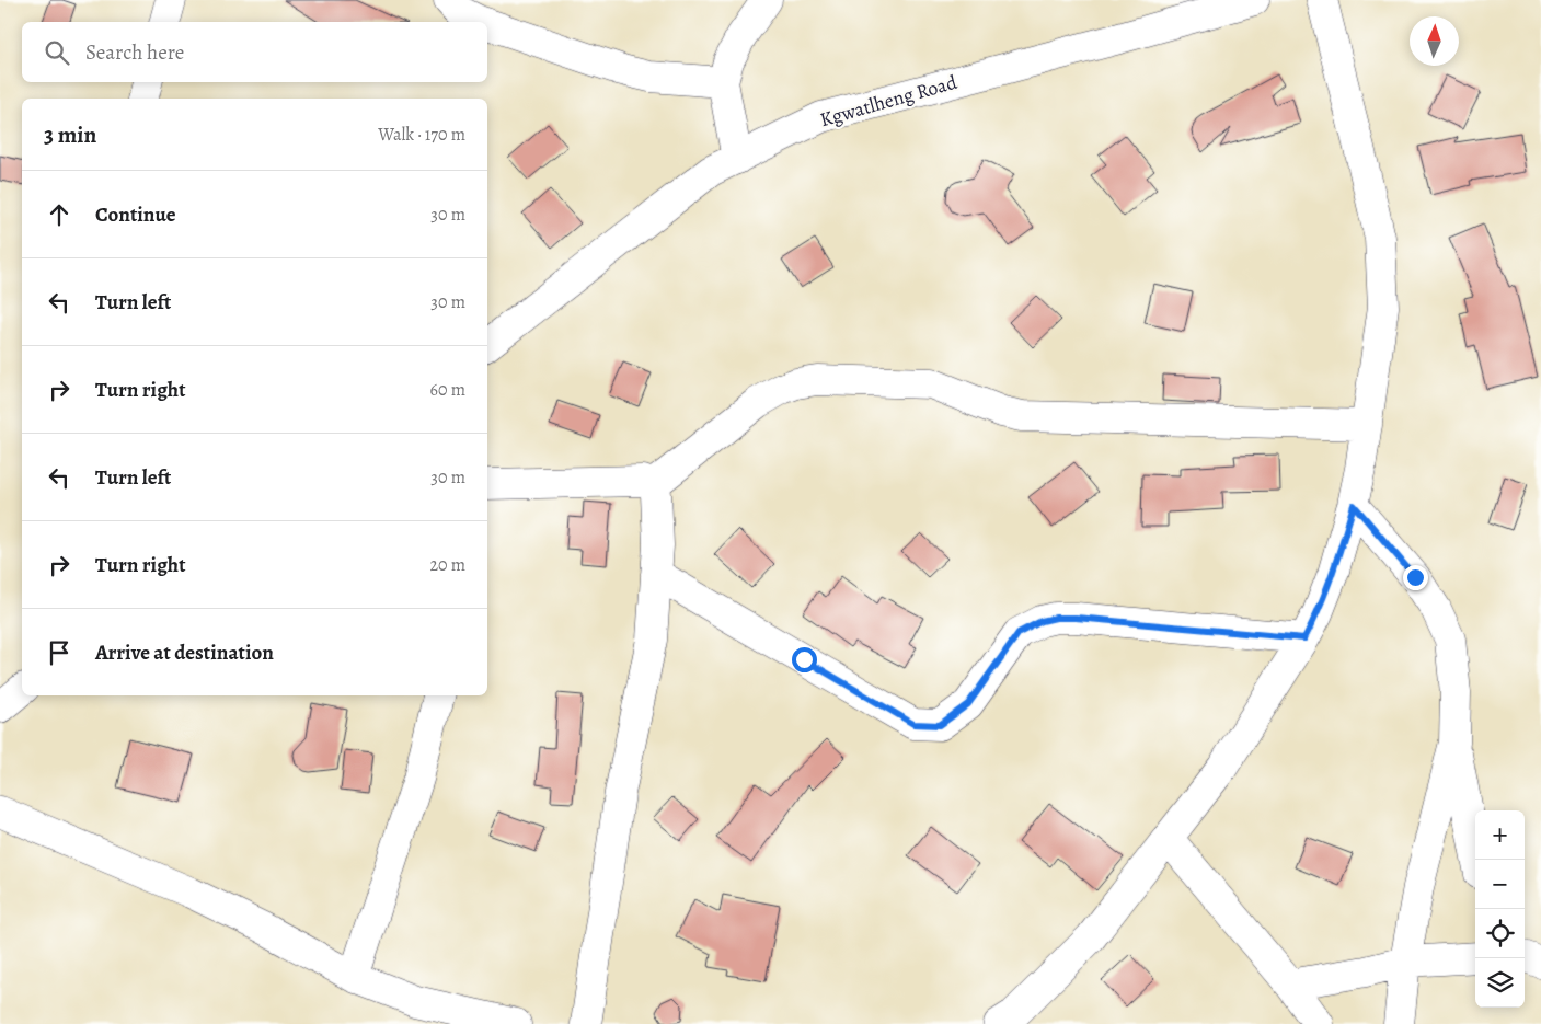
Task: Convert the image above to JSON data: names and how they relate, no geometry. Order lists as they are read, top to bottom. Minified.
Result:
{"streets":{"street":["Kgwatlheng Road"]},"north":"top","page":{"search":"Search here","heading":["3 min","Walk · 170 m"],"list":[["Continue","30 m"],["Turn left","30 m"],["Turn right","60 m"],["Turn left","30 m"],["Turn right","20 m"],"Arrive at destination"],"map_buttons":["+","−"]}}
